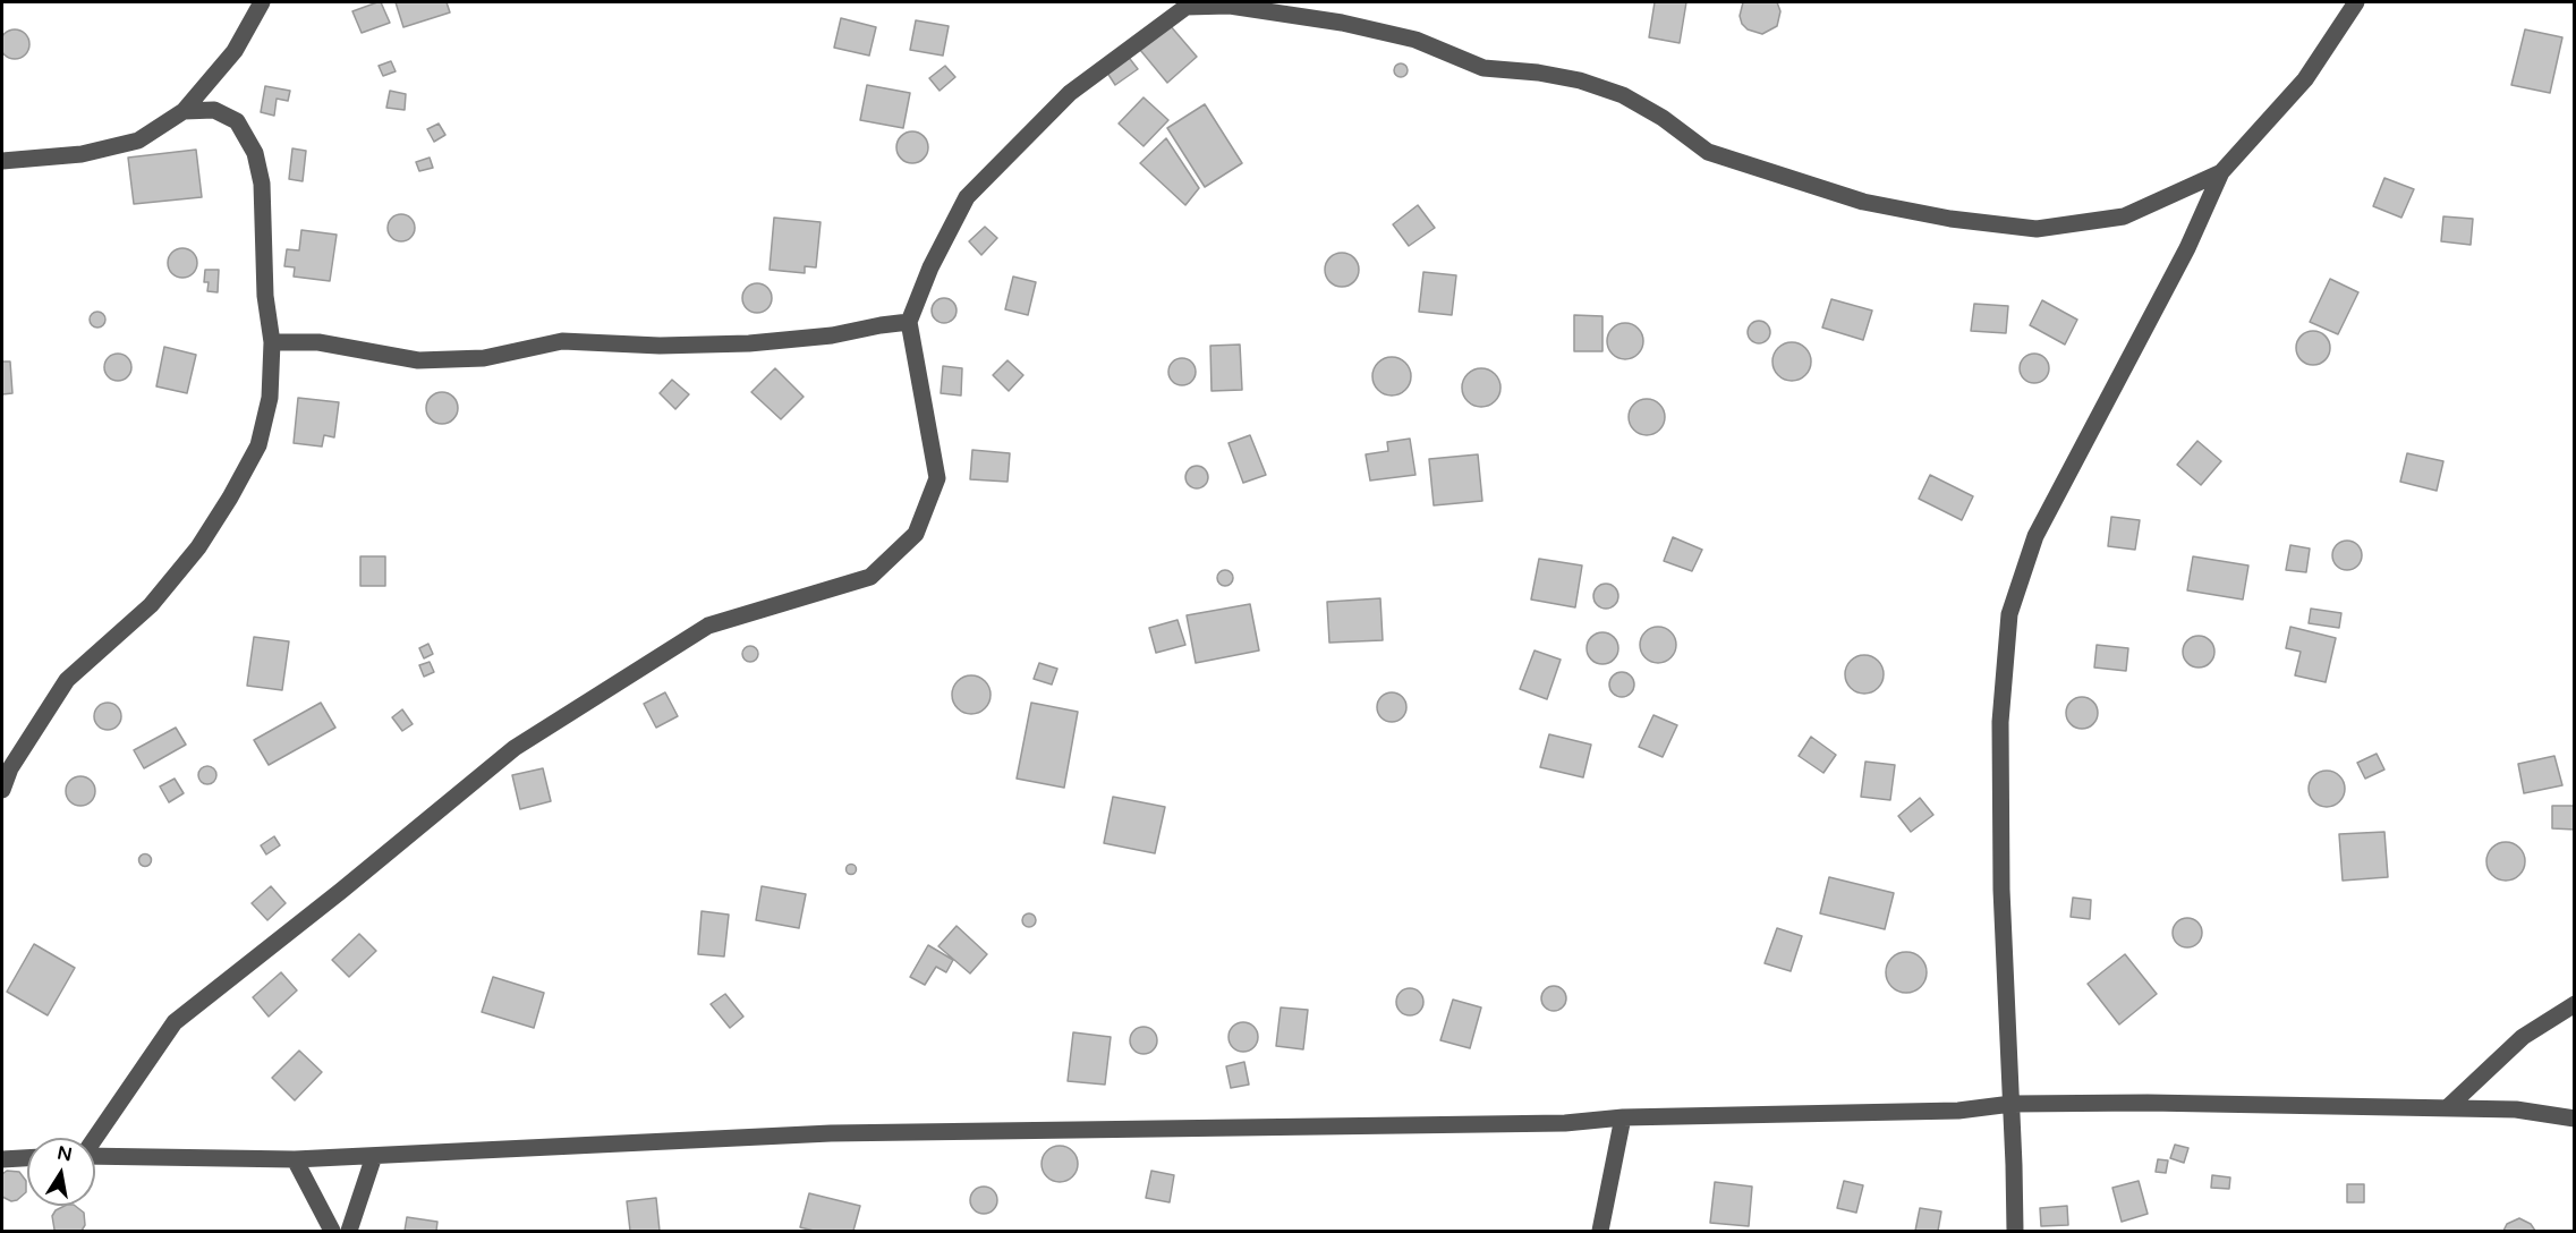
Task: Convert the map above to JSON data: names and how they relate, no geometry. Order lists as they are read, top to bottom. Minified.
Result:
{"north":"top"}
